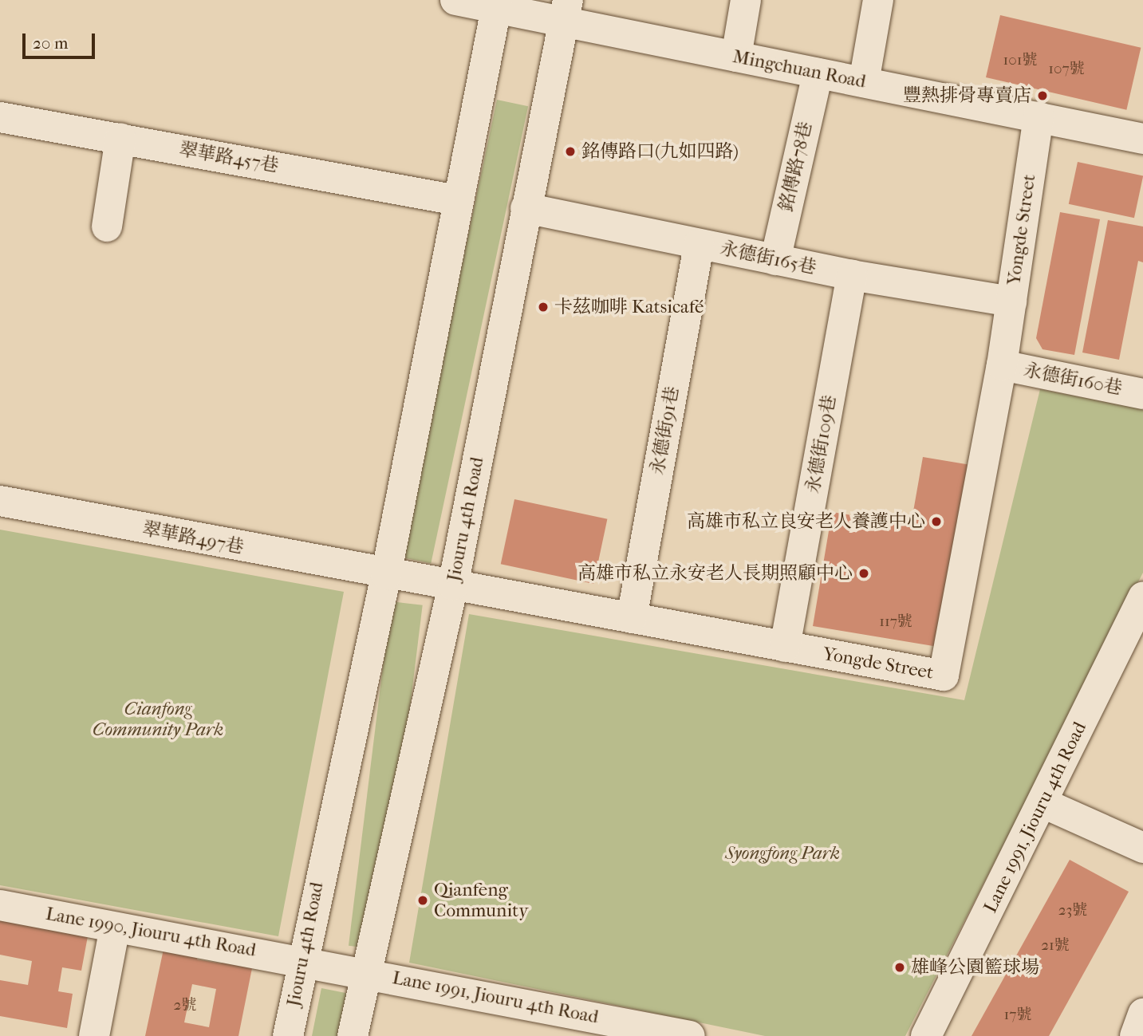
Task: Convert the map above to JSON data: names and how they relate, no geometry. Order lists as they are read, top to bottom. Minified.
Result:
{"streets":{"street":["Mingchuan Road","翠華路457巷","銘傳路78巷","Yongde Street","永德街165巷","永德街160巷","永德街91巷","永德街109巷","Jiouru 4th Road","翠華路497巷","Lane 1991, Jiouru 4th Road","Lane 1990, Jiouru 4th Road"]},"crossings":[["Mingchuan Road","銘傳路78巷"],["Mingchuan Road","Yongde Street"],["Mingchuan Road","Jiouru 4th Road"],["翠華路457巷","Jiouru 4th Road"],["銘傳路78巷","永德街165巷"],["Yongde Street","永德街165巷"],["Yongde Street","永德街160巷"],["Yongde Street","永德街91巷"],["Yongde Street","永德街109巷"],["Yongde Street","Jiouru 4th Road"],["Yongde Street","翠華路497巷"],["永德街165巷","永德街91巷"],["永德街165巷","永德街109巷"],["永德街165巷","Jiouru 4th Road"],["Jiouru 4th Road","翠華路497巷"],["Jiouru 4th Road","Lane 1991, Jiouru 4th Road"],["Jiouru 4th Road","Lane 1990, Jiouru 4th Road"],["Lane 1991, Jiouru 4th Road","Lane 1990, Jiouru 4th Road"]],"parks":["Cianfong Community Park","Syongfong Park"],"places":["豐熱排骨專賣店","銘傳路口(九如四路)","卡茲咖啡 Katsicafé","高雄市私立良安老人養護中心","高雄市私立永安老人長期照顧中心","Qianfeng Community","雄峰公園籃球場"],"house_numbers":["101號","107號","117號","23號","21號","2號","17號"],"scale_bar":"20 m"}
